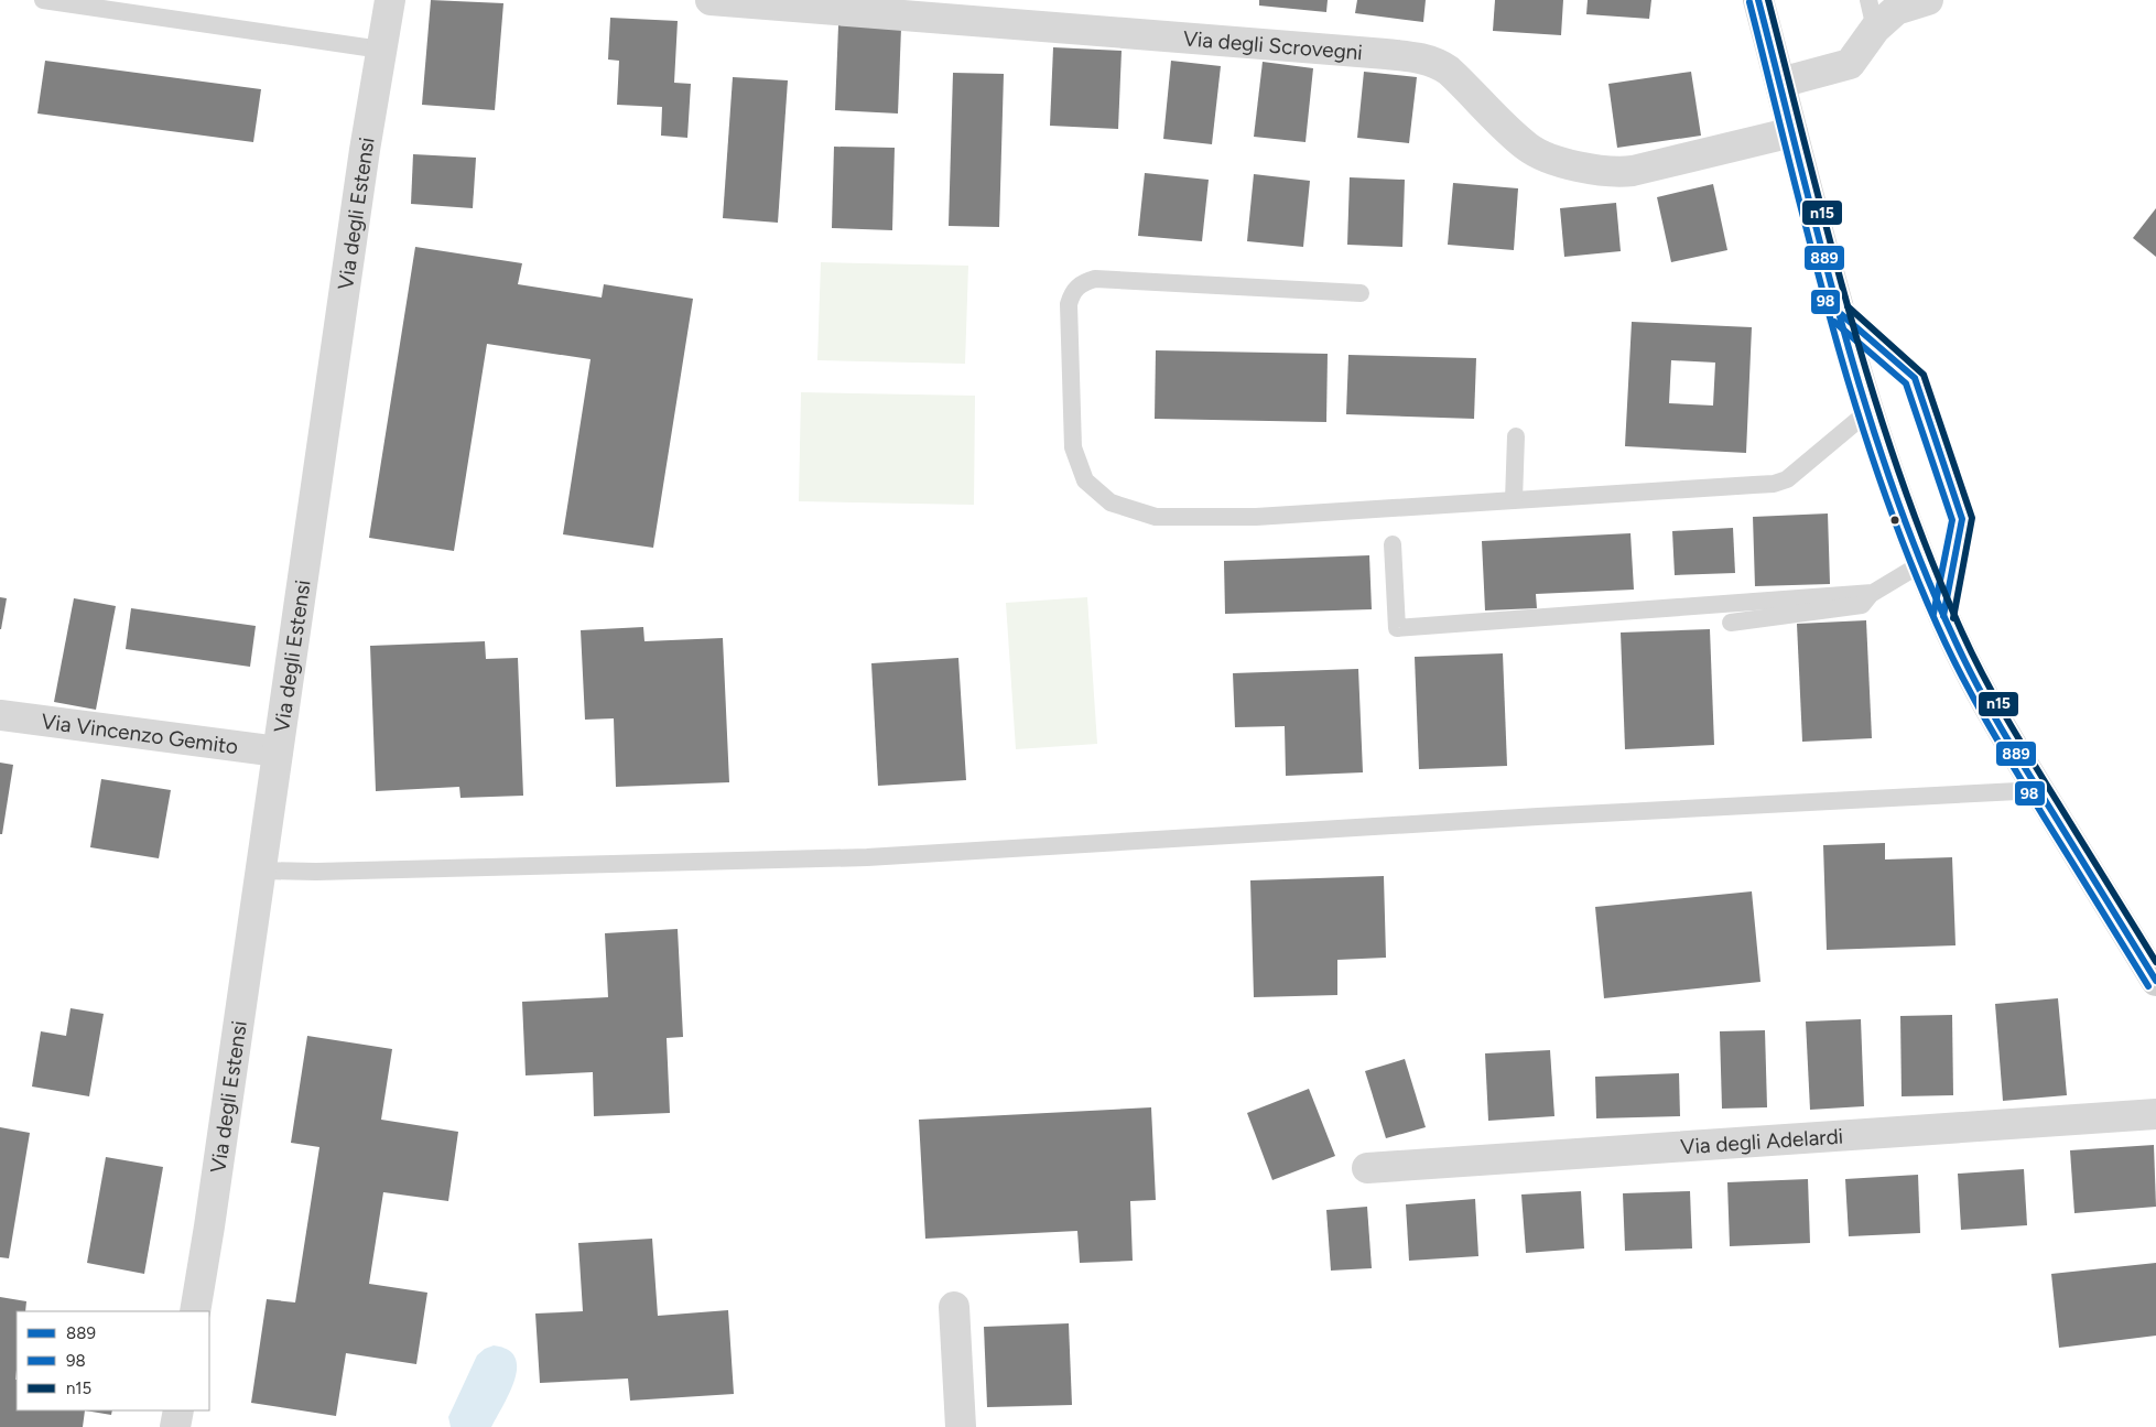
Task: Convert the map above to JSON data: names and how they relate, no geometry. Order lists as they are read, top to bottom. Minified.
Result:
{"streets":{"street":["Via degli Scrovegni","Via degli Estensi","Via Vincenzo Gemito","Via degli Adelardi"]},"crossings":[["Via degli Estensi","Via Vincenzo Gemito"]],"lines":["transit line 889","transit line n15","transit line 98"],"legend":["889","98","n15"]}
